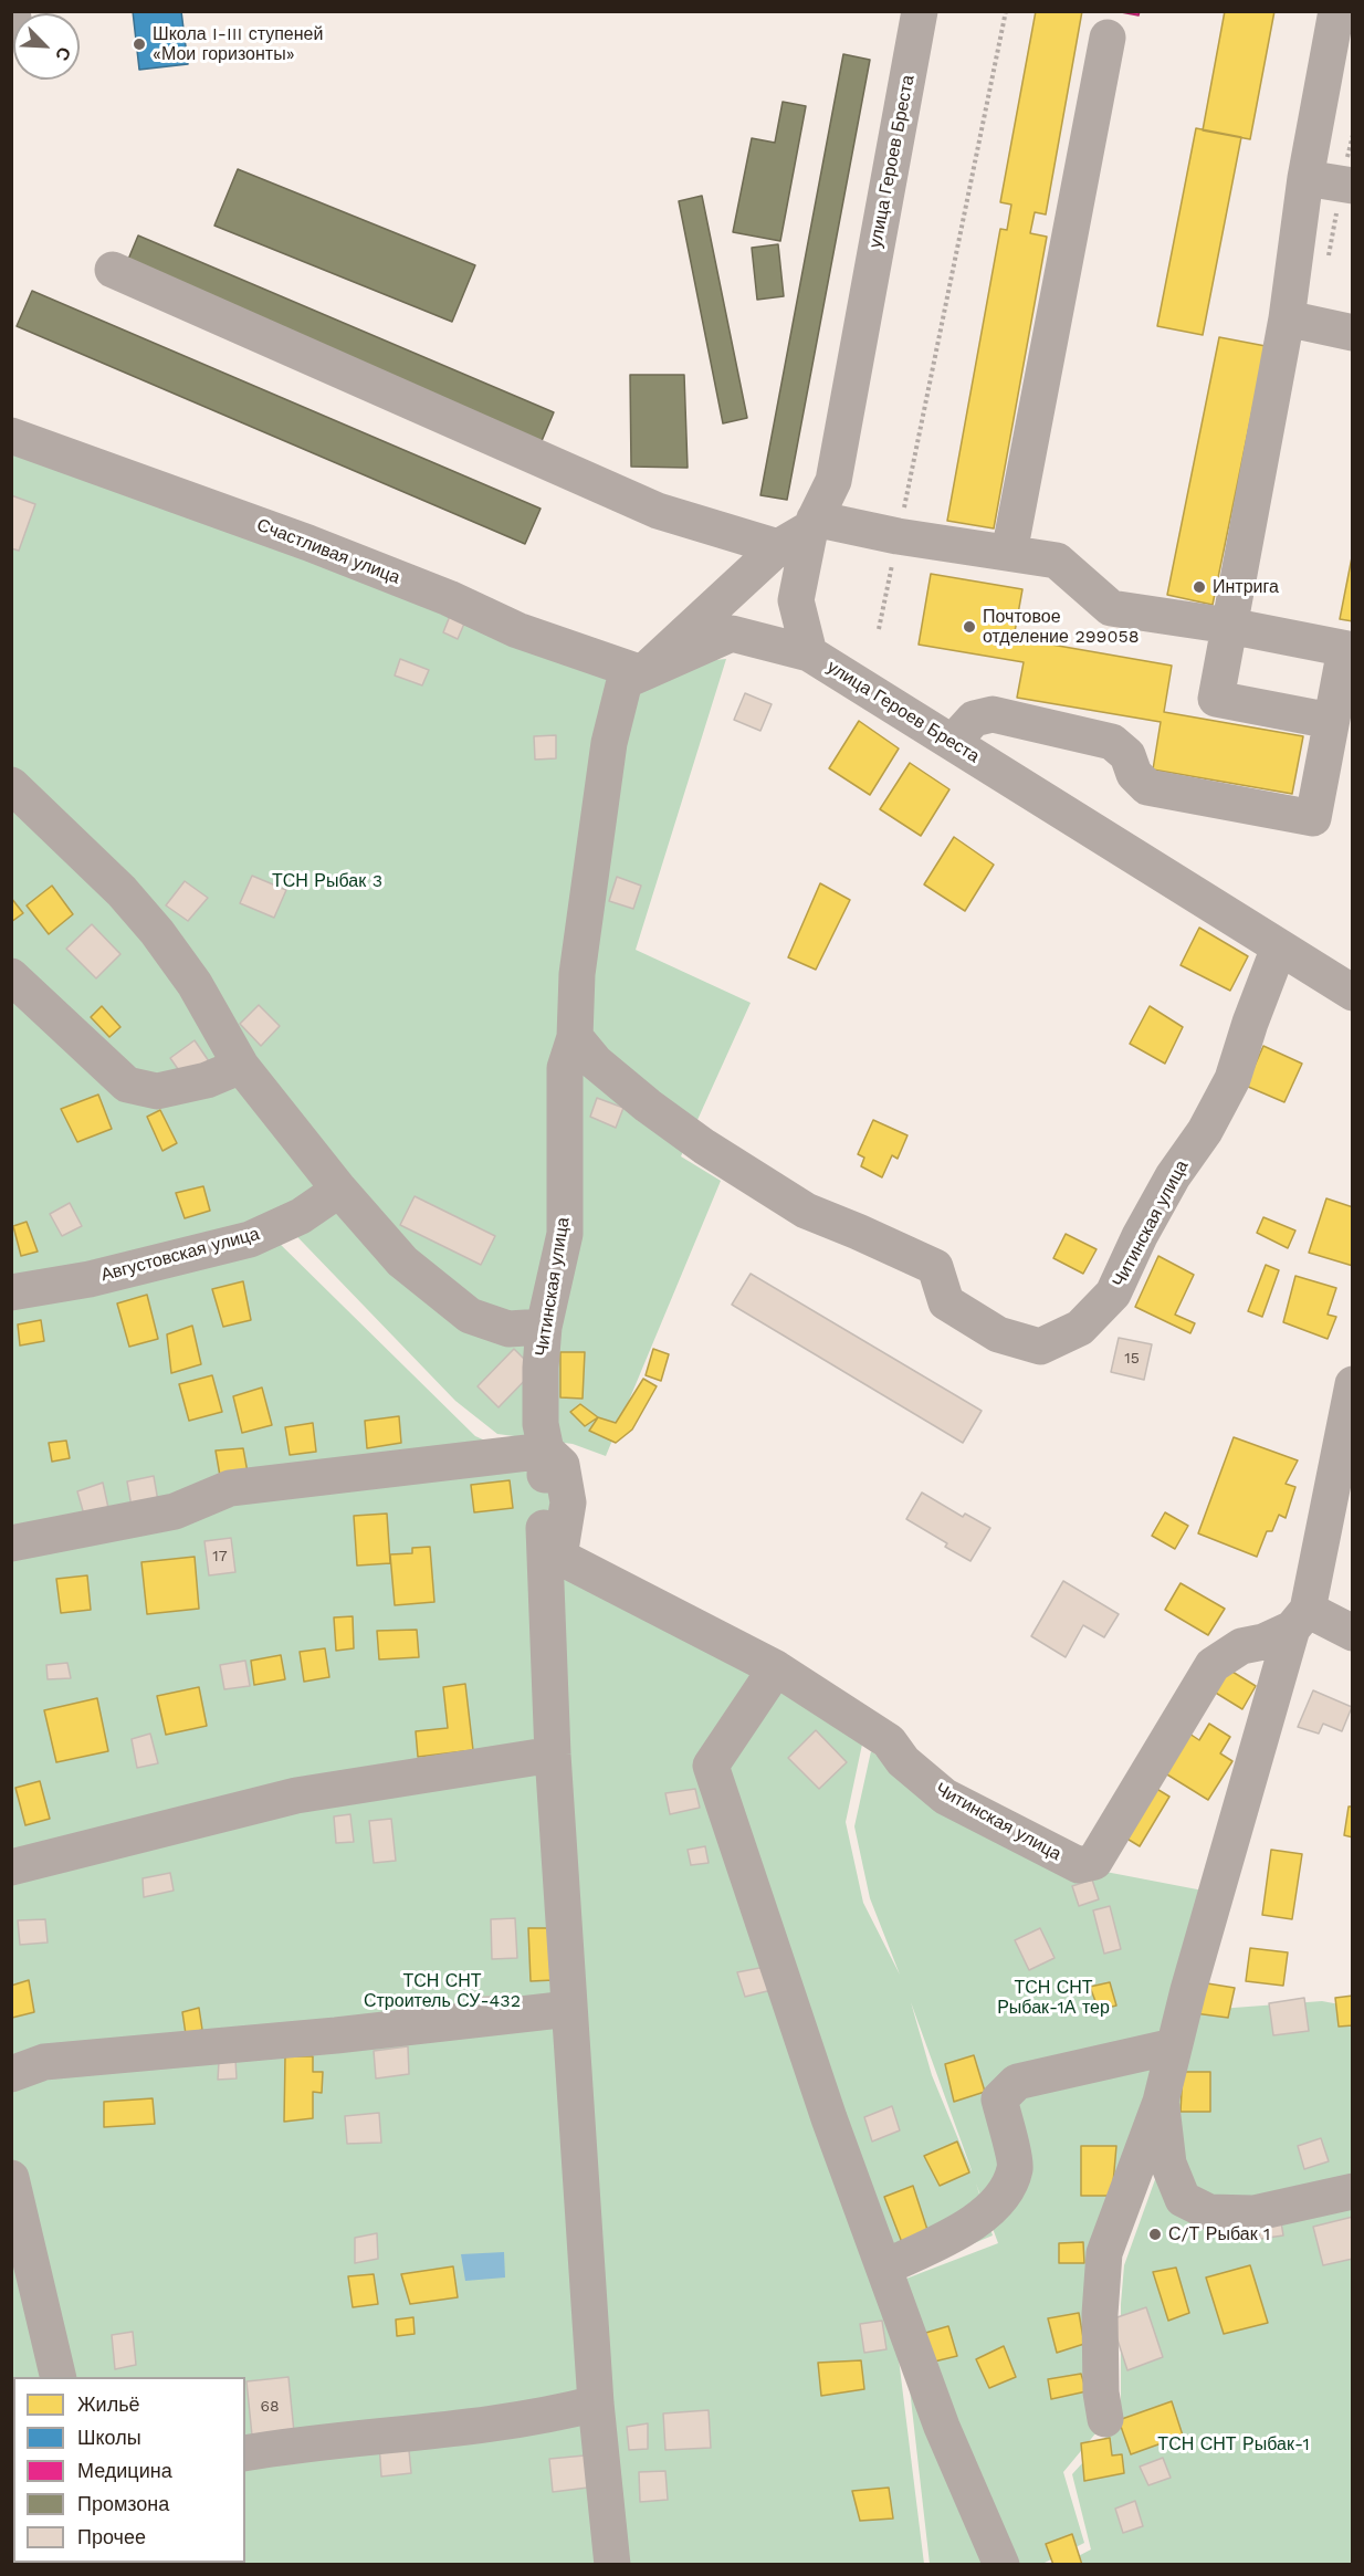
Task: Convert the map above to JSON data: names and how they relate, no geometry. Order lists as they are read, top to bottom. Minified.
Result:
{"streets":{"street":["улица Героев Бреста","Счастливая улица","Читинская улица","Августовская улица"]},"crossings":[["улица Героев Бреста","Читинская улица"]],"parks":["ТСН Рыбак 3","ТСН СНТ Строитель СУ-432","ТСН СНТ Рыбак-1А тер","ТСН СНТ Рыбак-1"],"places":["Школа I-III ступеней «Мои горизонты»","Интрига","Почтовое отделение 299058","С/Т Рыбак 1"],"house_numbers":["15","17","68"],"legend":["Жильё","Школы","Медицина","Промзона","Прочее"],"north":"bottom right"}
